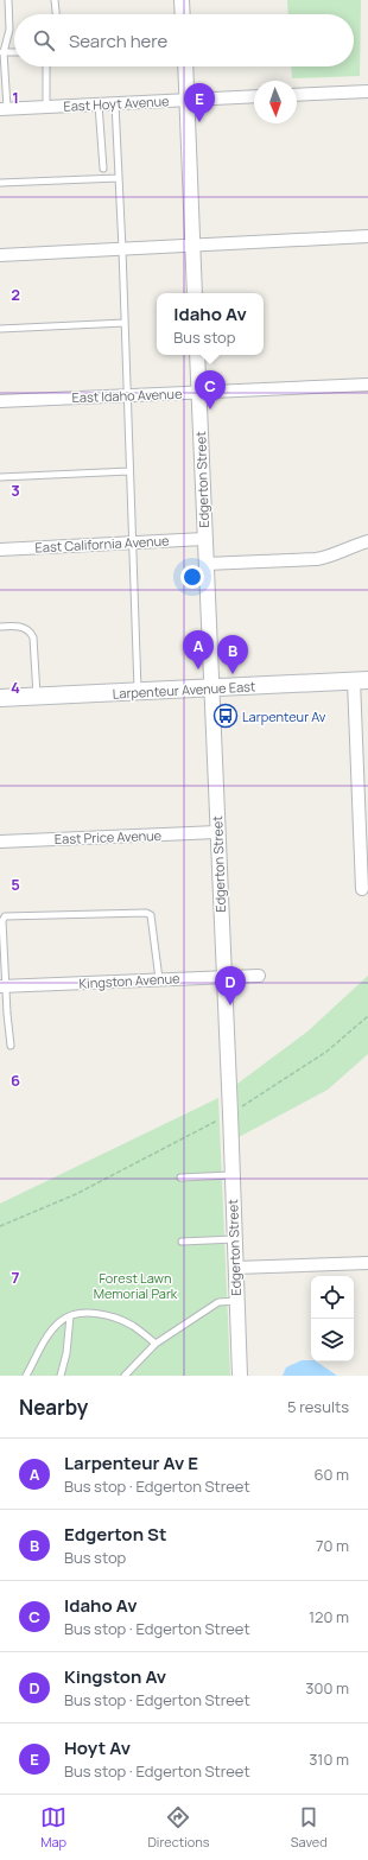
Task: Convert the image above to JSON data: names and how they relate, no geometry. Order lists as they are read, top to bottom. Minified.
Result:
{"streets":{"main road":["Larpenteur Avenue East"],"street":["East Hoyt Avenue","East Idaho Avenue","Edgerton Street","East California Avenue","East Price Avenue","Kingston Avenue"]},"crossings":[["East Idaho Avenue","Edgerton Street"],["Edgerton Street","East California Avenue"],["Edgerton Street","Larpenteur Avenue East"],["Edgerton Street","East Price Avenue"],["Edgerton Street","Kingston Avenue"]],"parks":["Forest Lawn Memorial Park"],"places":{"bus stop":["Larpenteur Av"]},"north":"bottom","page":{"search":"Search here","pins":["E","C","A","B","D"],"popup":["Idaho Av","Bus stop"],"heading":["Nearby","5 results"],"list":[{"mark":"A","name":"Larpenteur Av E","note":"Bus stop · Edgerton Street","value":"60 m"},{"mark":"B","name":"Edgerton St","note":"Bus stop","value":"70 m"},{"mark":"C","name":"Idaho Av","note":"Bus stop · Edgerton Street","value":"120 m"},{"mark":"D","name":"Kingston Av","note":"Bus stop · Edgerton Street","value":"300 m"},{"mark":"E","name":"Hoyt Av","note":"Bus stop · Edgerton Street","value":"310 m"}],"nav":["Map","Directions","Saved"]},"grid":{"rows":["1","2","3","4","5","6","7"]}}
